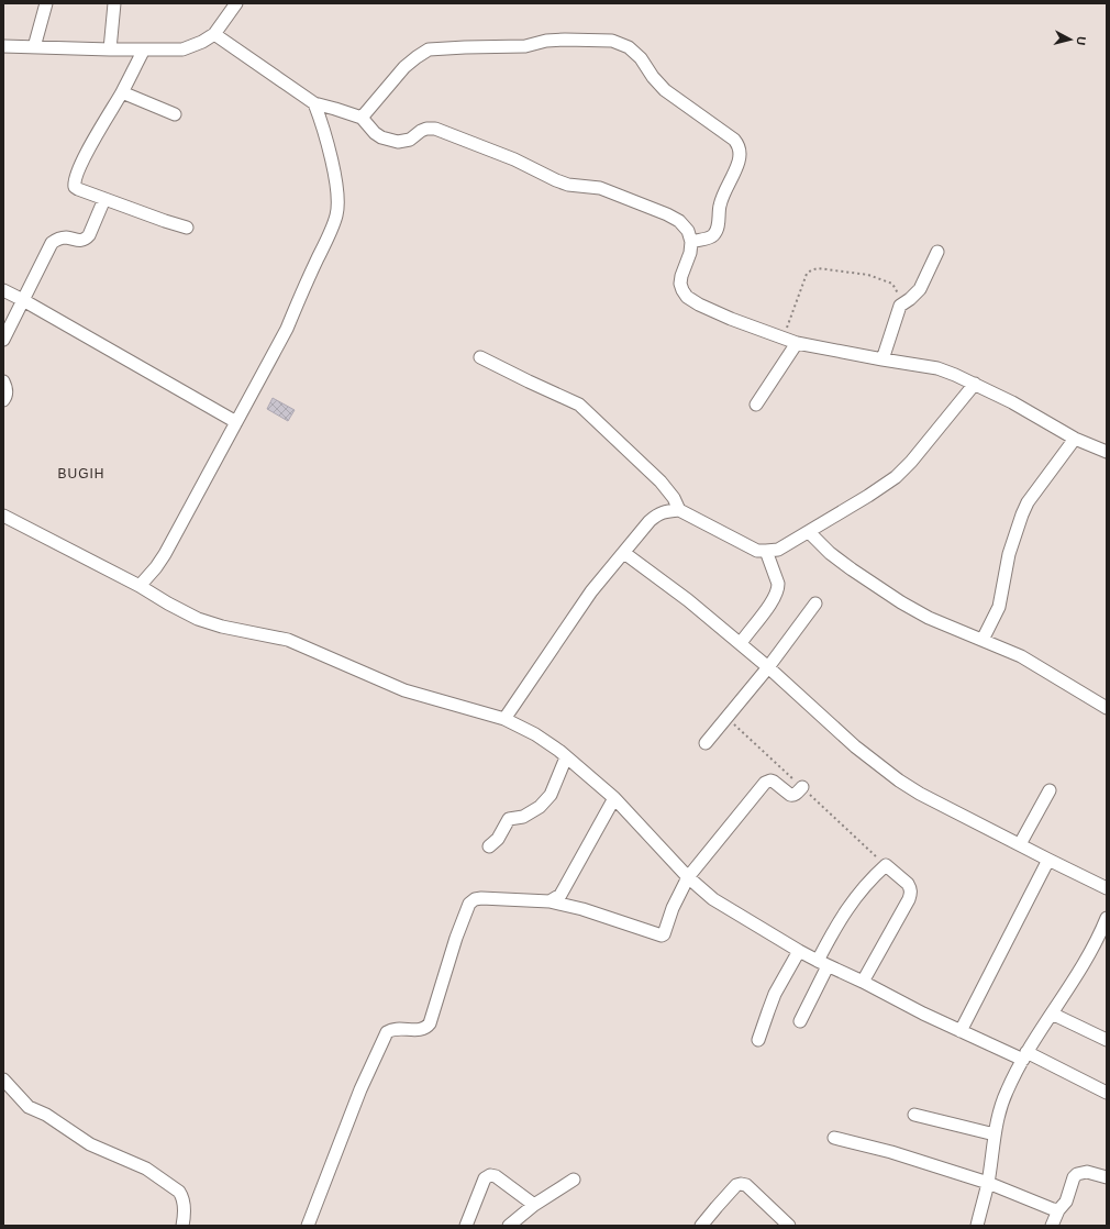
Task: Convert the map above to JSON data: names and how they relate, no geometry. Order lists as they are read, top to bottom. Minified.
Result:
{"districts":["BUGIH"],"north":"right"}
